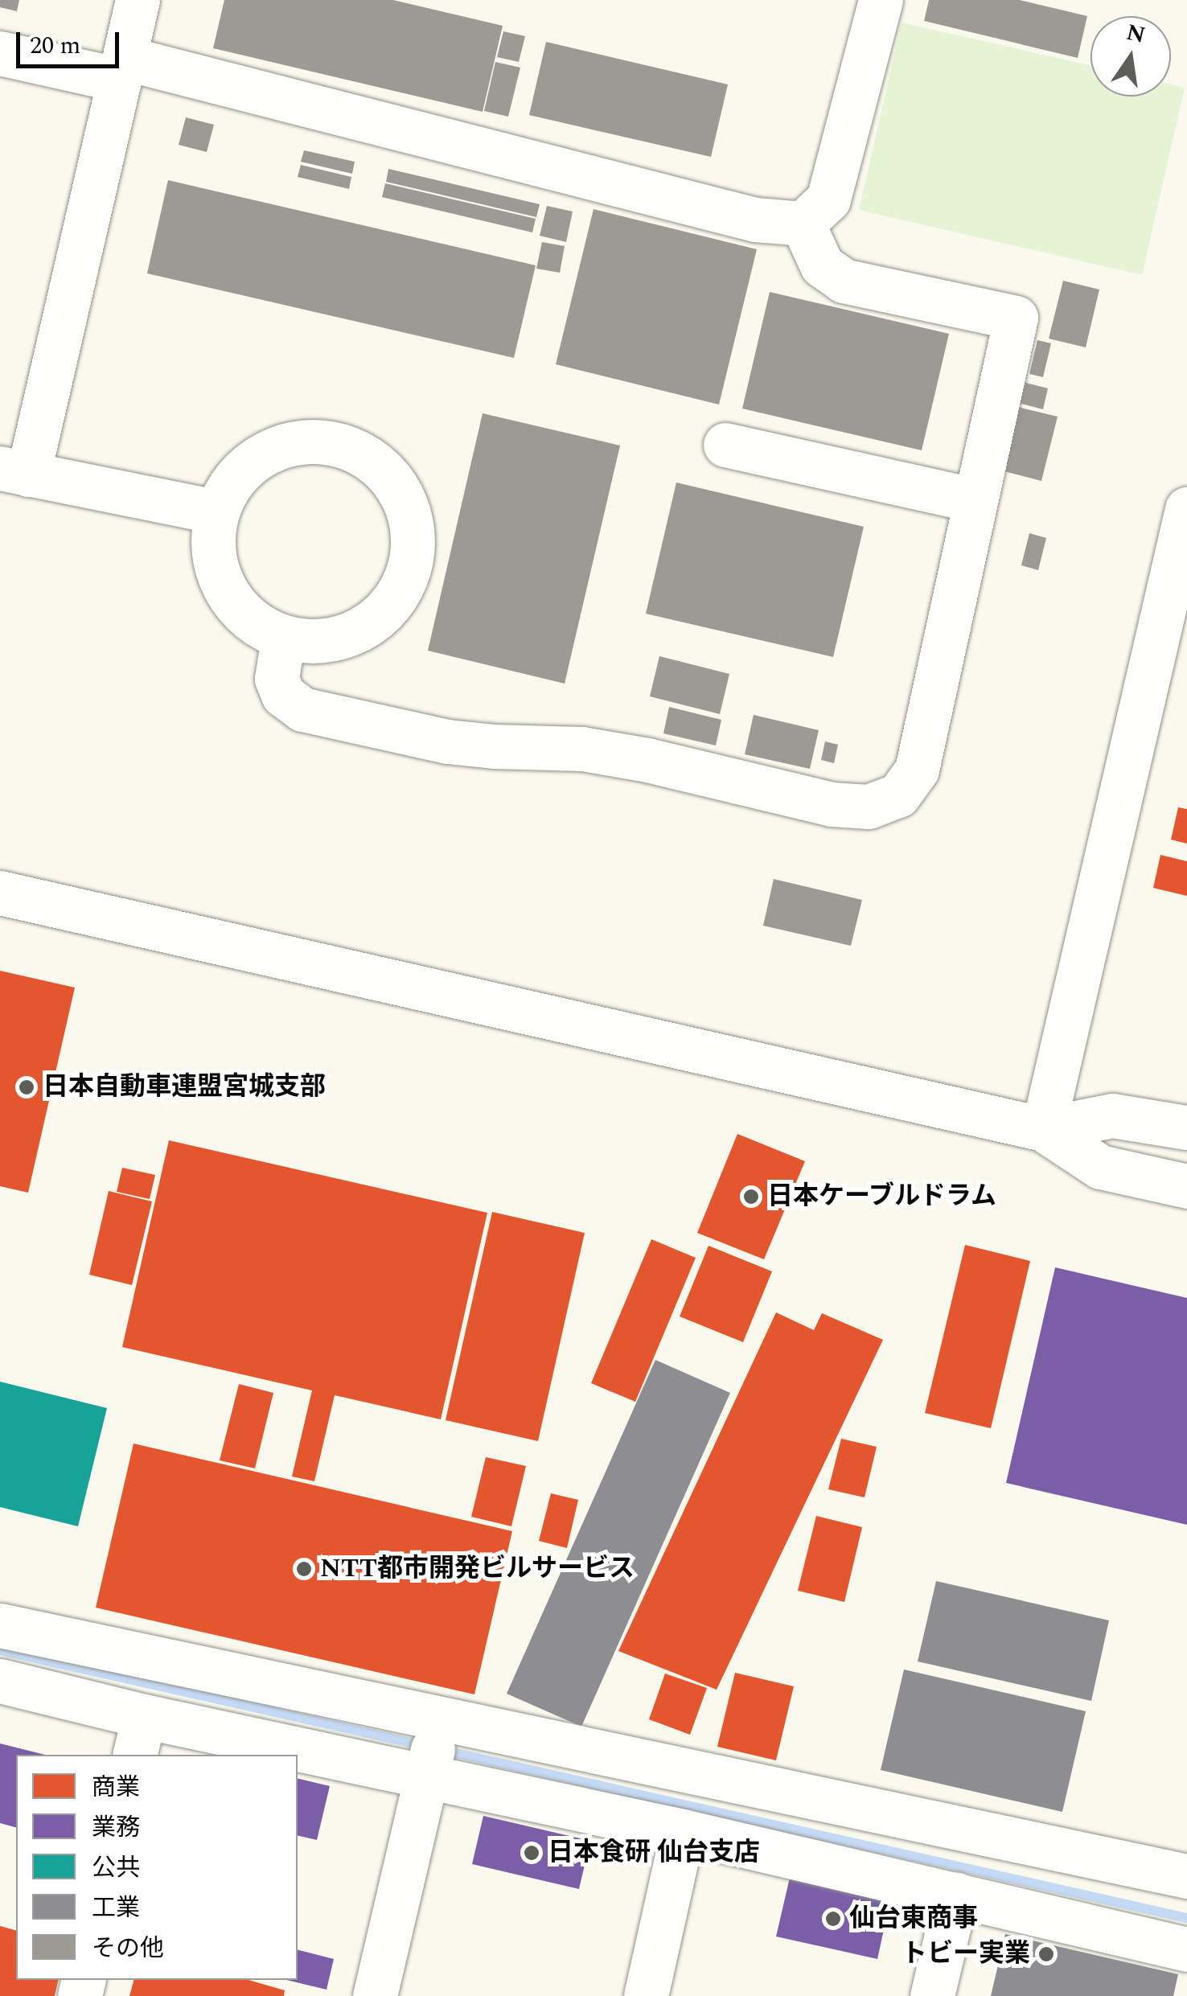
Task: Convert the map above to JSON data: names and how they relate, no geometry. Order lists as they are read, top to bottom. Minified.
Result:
{"places":["日本自動車連盟宮城支部","日本ケーブルドラム","NTT都市開発ビルサービス","日本食研 仙台支店","仙台東商事","トビー実業"],"legend":["商業","業務","公共","工業","その他"],"scale_bar":"20 m","north":"top"}
